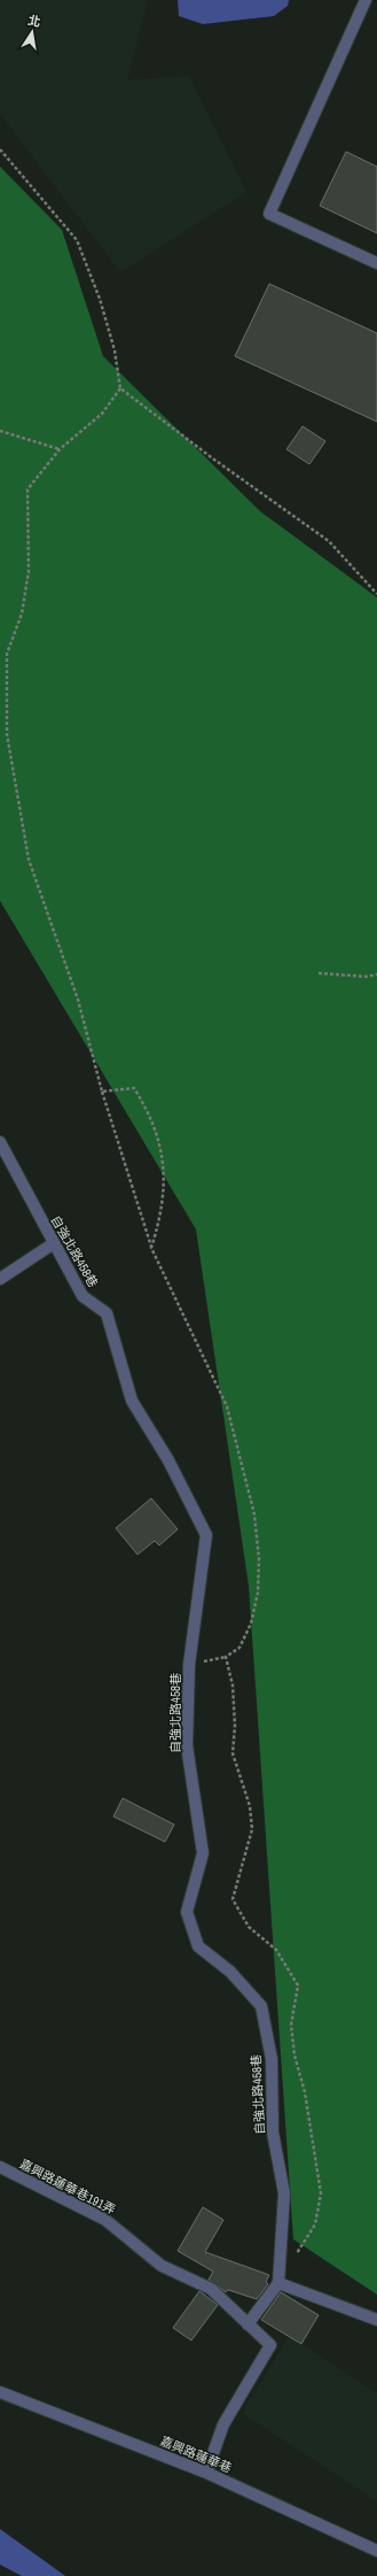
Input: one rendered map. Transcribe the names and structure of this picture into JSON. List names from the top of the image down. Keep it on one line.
{"streets":{"lane":["自強北路458巷","嘉興路蓮華巷191弄","嘉興路蓮華巷"]},"crossings":[["嘉興路蓮華巷191弄","嘉興路蓮華巷"]],"north":"top"}
